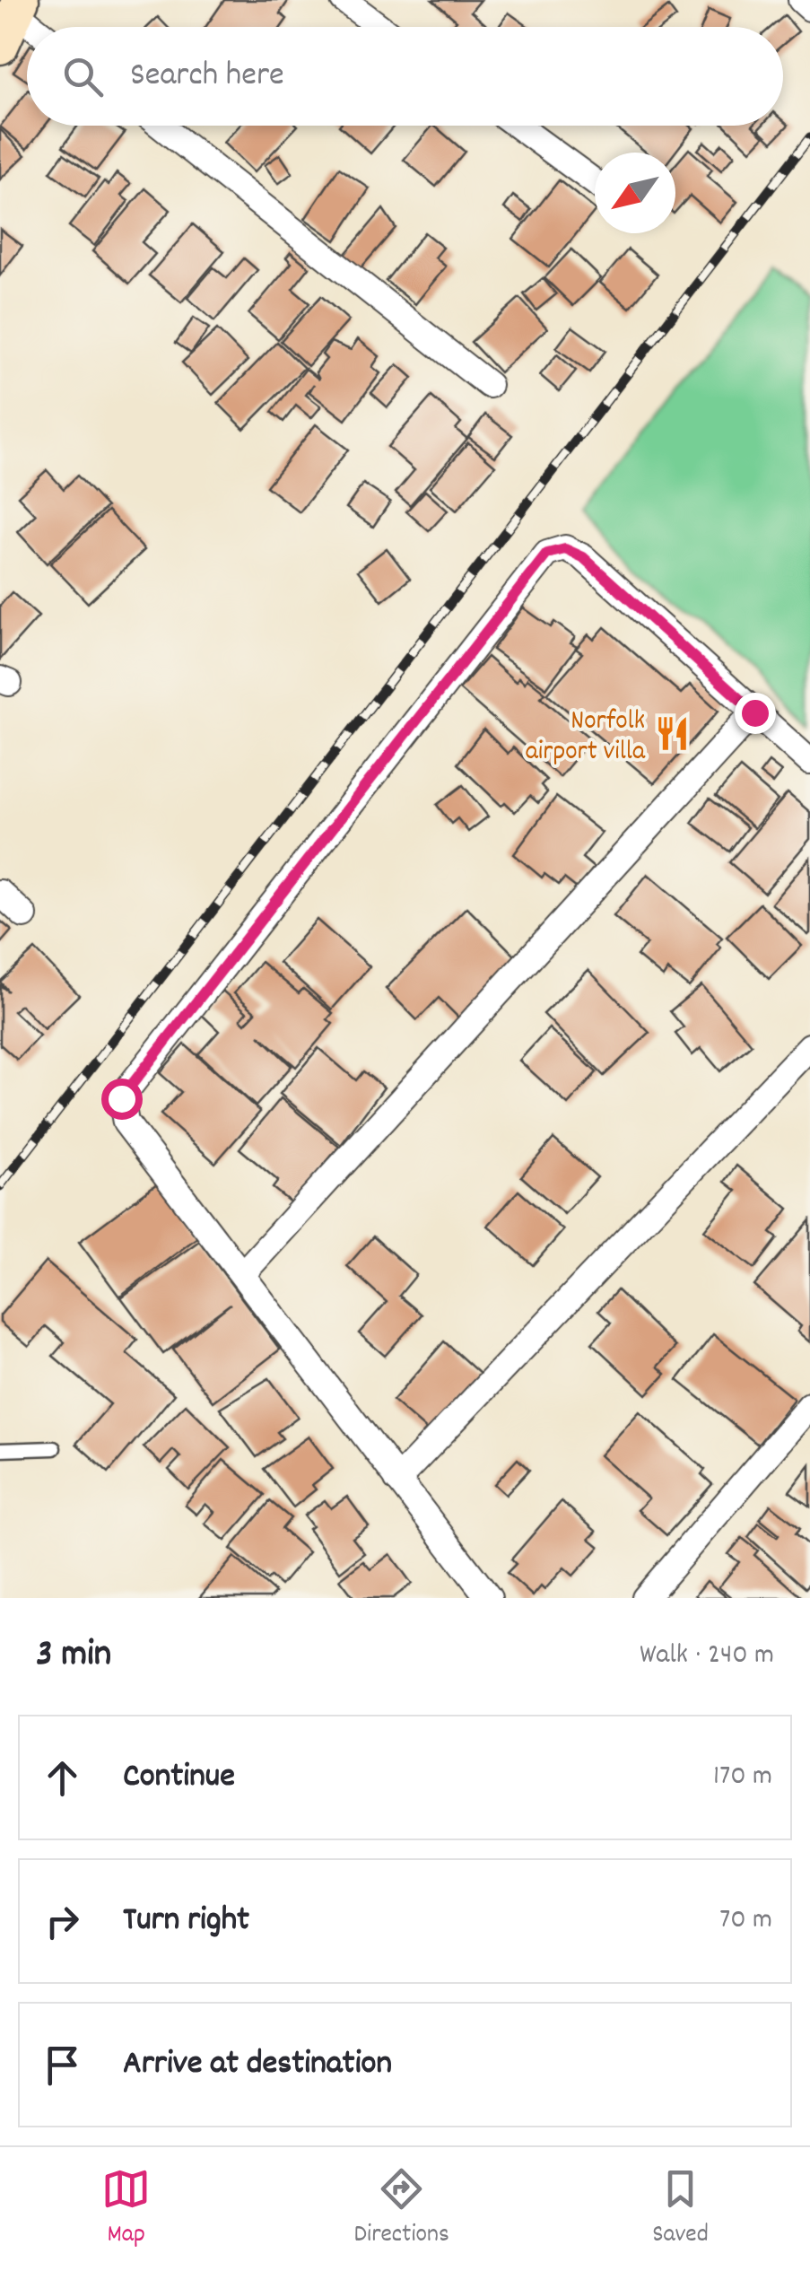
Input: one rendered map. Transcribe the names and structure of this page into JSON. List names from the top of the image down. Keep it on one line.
{"places":{"restaurant":["Norfolk airport villa"]},"north":"bottom left","page":{"search":"Search here","heading":["3 min","Walk · 240 m"],"list":[["Continue","170 m"],["Turn right","70 m"],"Arrive at destination"],"nav":["Map","Directions","Saved"]}}
